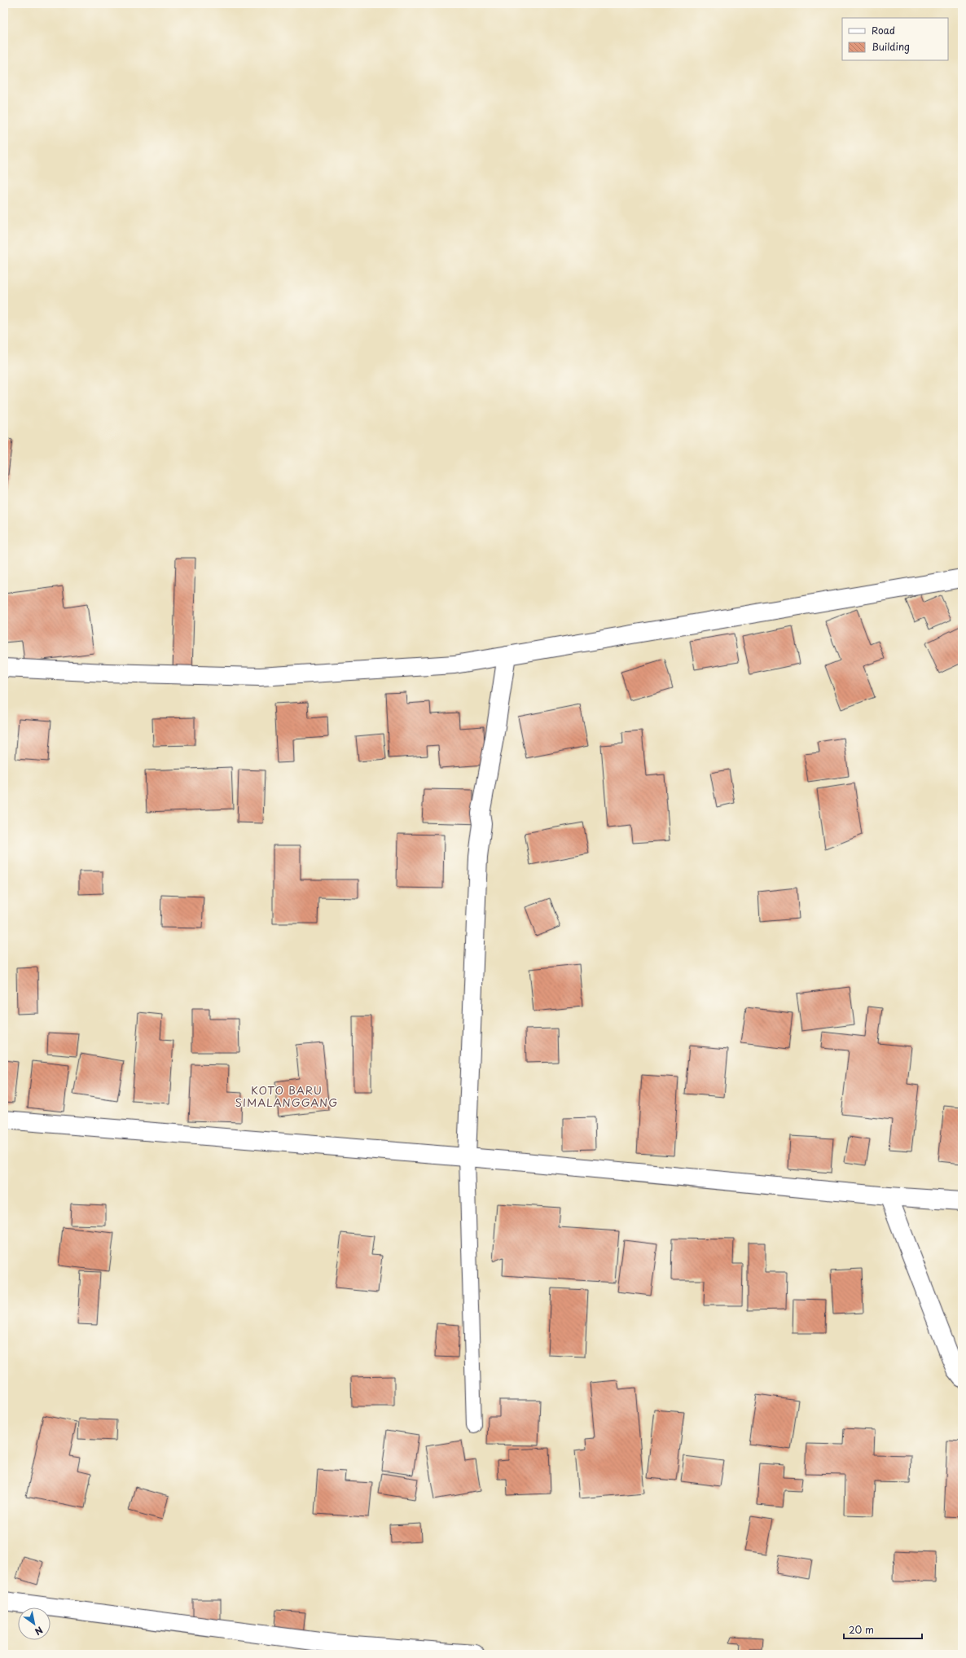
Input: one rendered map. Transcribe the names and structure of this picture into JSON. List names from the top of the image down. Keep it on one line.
{"districts":["KOTO BARU SIMALANGGANG"],"legend":["Road","Building"],"scale_bar":"20 m","north":"bottom right"}
